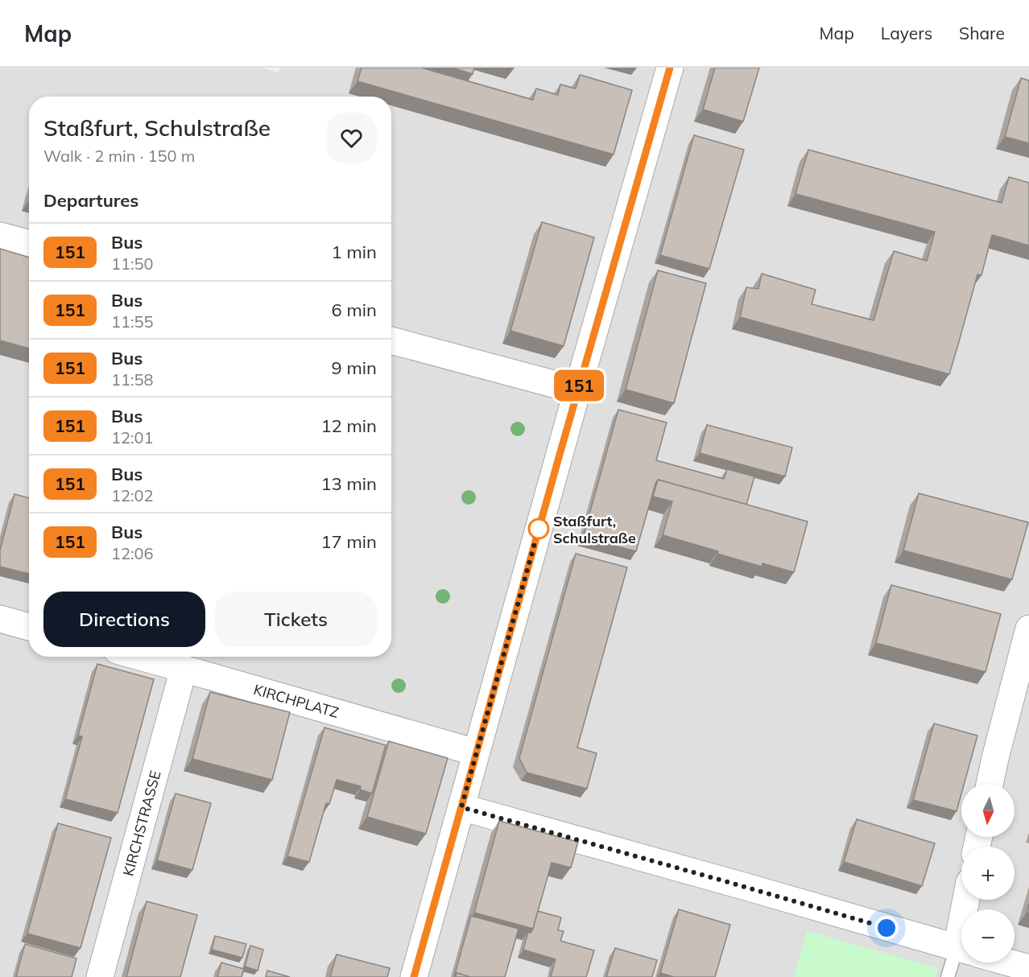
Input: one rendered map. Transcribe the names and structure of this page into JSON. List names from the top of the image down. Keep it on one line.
{"streets":{"street":["KIRCHPLATZ","KIRCHSTRASSE"]},"crossings":[["KIRCHPLATZ","KIRCHSTRASSE"]],"places":["Staßfurt, Schulstraße"],"lines":["bus line 151"],"north":"bottom","page":{"header":"Map","nav":["Map","Layers","Share"],"on_map":"151","heading":[["Staßfurt, Schulstraße","Walk · 2 min · 150 m"],"Departures"],"list":[{"mark":"151","name":"Bus","note":"11:50","value":"1 min"},{"mark":"151","name":"Bus","note":"11:55","value":"6 min"},{"mark":"151","name":"Bus","note":"11:58","value":"9 min"},{"mark":"151","name":"Bus","note":"12:01","value":"12 min"},{"mark":"151","name":"Bus","note":"12:02","value":"13 min"},{"mark":"151","name":"Bus","note":"12:06","value":"17 min"}],"buttons":["Directions","Tickets"],"map_buttons":["+","−"]}}
